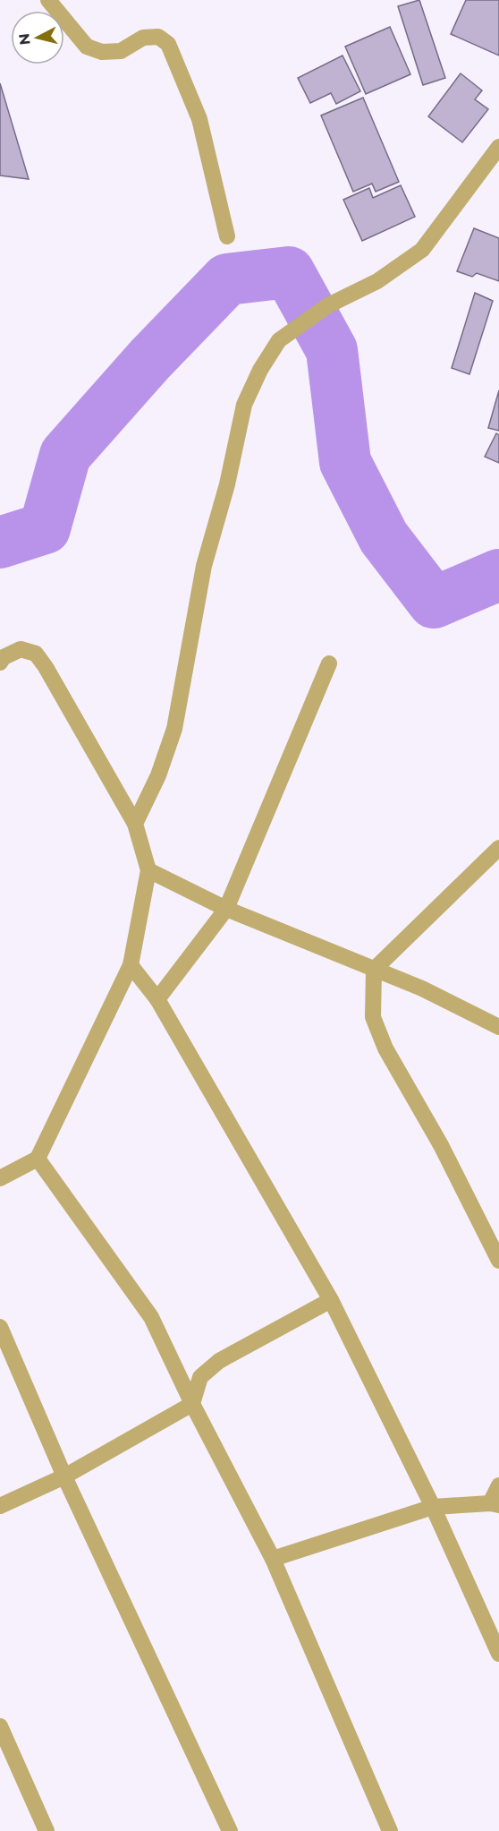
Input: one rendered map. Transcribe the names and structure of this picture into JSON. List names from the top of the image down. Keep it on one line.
{"north":"left"}
